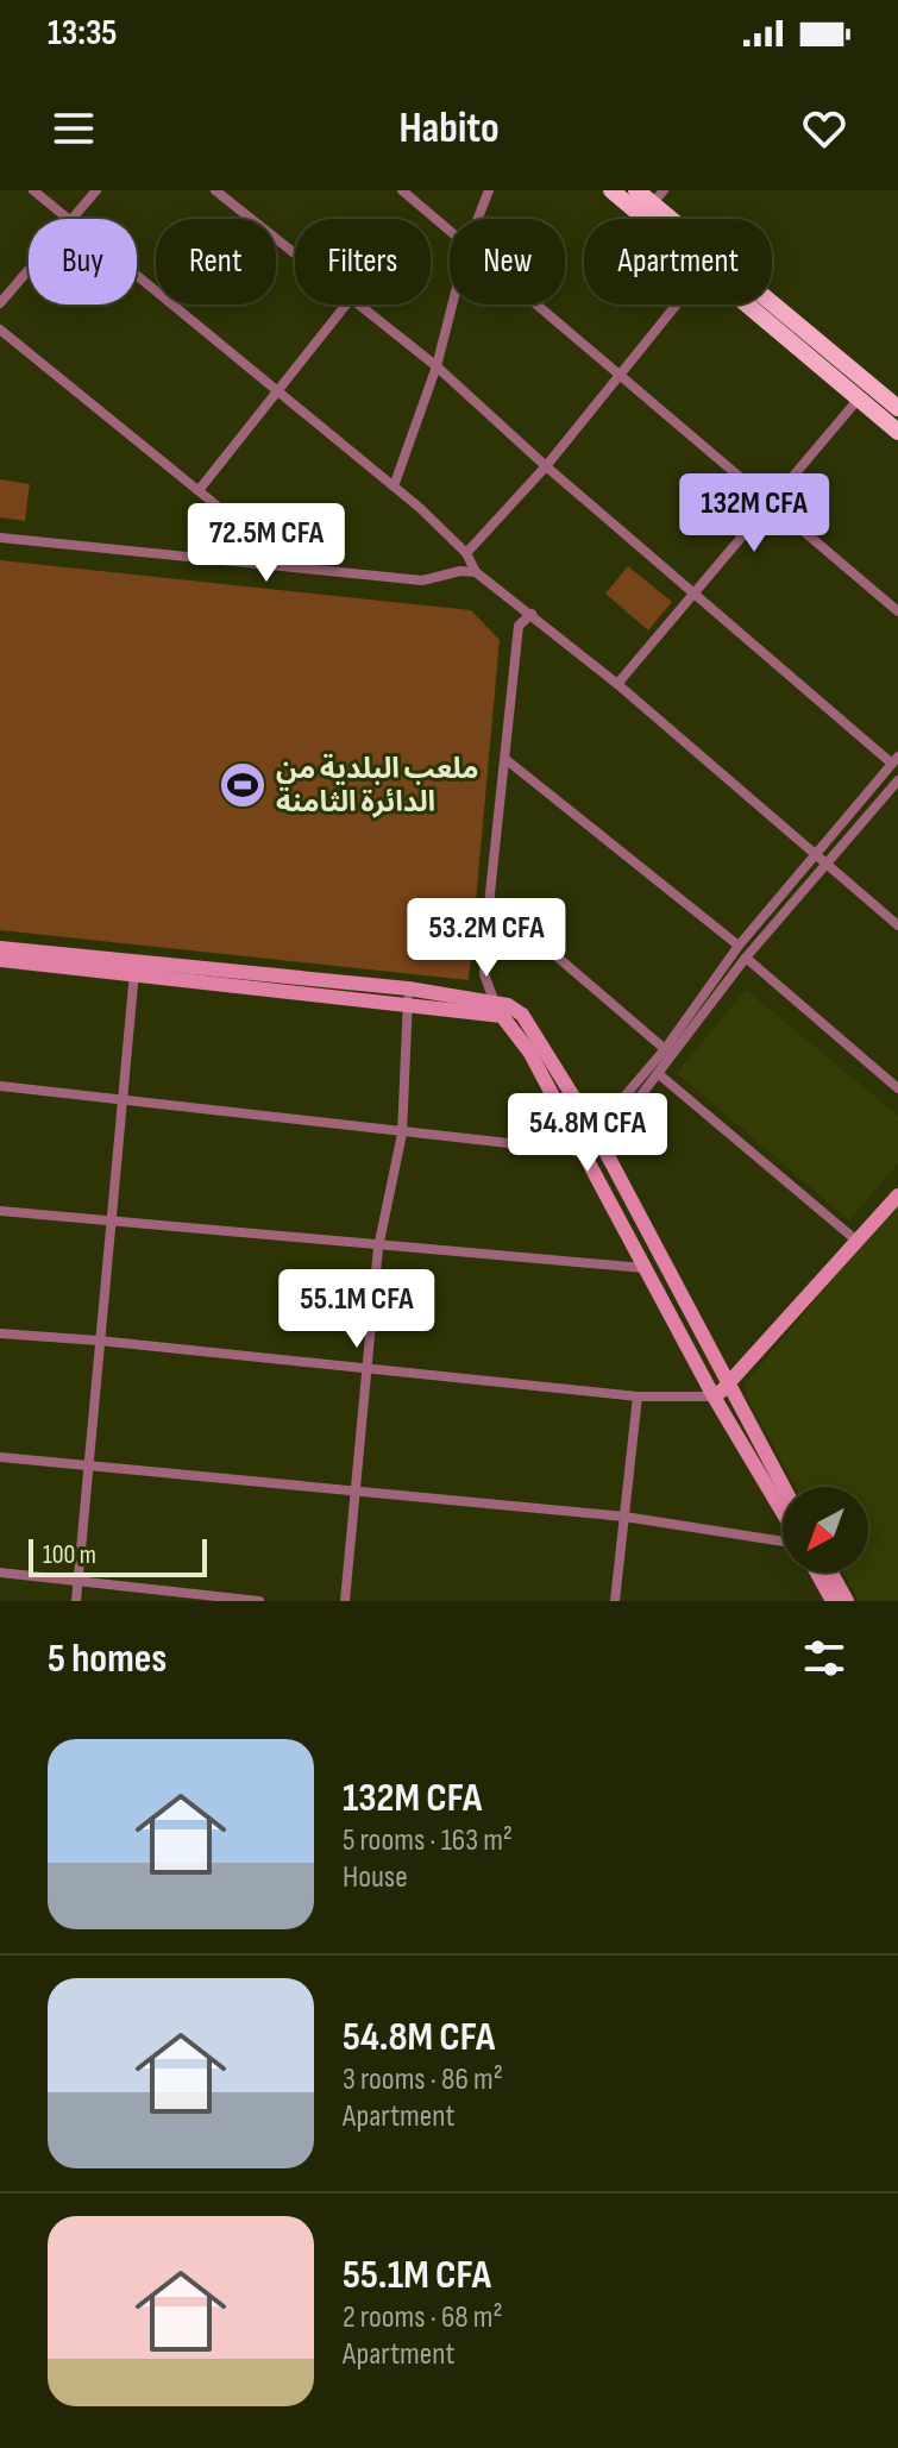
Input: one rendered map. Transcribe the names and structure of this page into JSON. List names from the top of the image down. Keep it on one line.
{"places":{"sports":["ملعب البلدية من الدائرة الثامنة"]},"scale_bar":"100 m","north":"bottom left","page":{"status":"13:35","header":"Habito","chip":["Buy","Rent","Filters","New","Apartment"],"price":["132M CFA","72.5M CFA","53.2M CFA","54.8M CFA","55.1M CFA"],"scale":"100 m","heading":"5 homes","list":[{"name":"132M CFA","note":"5 rooms · 163 m² · House"},{"name":"54.8M CFA","note":"3 rooms · 86 m² · Apartment"},{"name":"55.1M CFA","note":"2 rooms · 68 m² · Apartment"}]}}
